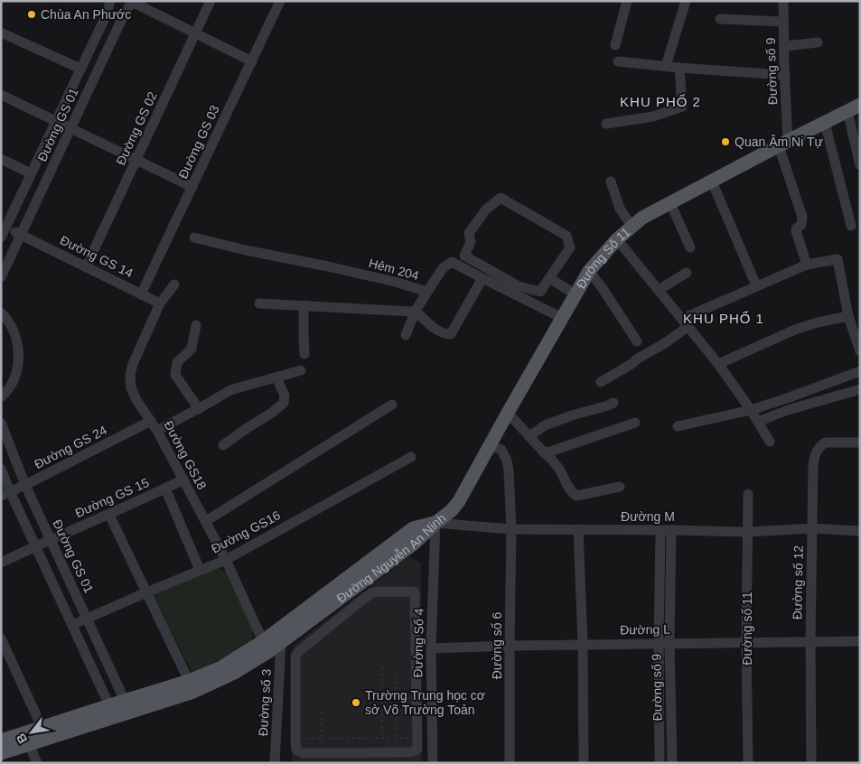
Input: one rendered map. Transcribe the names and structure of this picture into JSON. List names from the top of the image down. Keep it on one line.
{"streets":{"main road":["Đường Số 11","Đường Nguyễn An Ninh"],"street":["Đường số 9","Đường GS 01","Đường GS 02","Đường GS 03","Đường GS 14","Hẻm 204","Đường GS 24","Đường GS18","Đường GS 15","Đường M","Đường GS16","Đường số 12","Đường số 11","Đường L","Đường Số 4","Đường số 6","Đường số 3"]},"crossings":[["Đường số 9","Đường Số 11"],["Đường số 9","Đường M"],["Đường số 9","Đường L"],["Đường GS 01","Đường GS 14"],["Đường GS 01","Đường GS 24"],["Đường GS 01","Đường GS 15"],["Đường GS 01","Đường GS16"],["Đường GS 01","Đường Nguyễn An Ninh"],["Đường GS 02","Đường GS 14"],["Đường GS 03","Đường GS 14"],["Đường GS 14","Đường GS18"],["Đường Số 11","Hẻm 204"],["Đường Số 11","Đường số 6"],["Đường GS 24","Đường GS18"],["Đường GS18","Đường GS 15"],["Đường GS18","Đường GS16"],["Đường GS18","Đường Nguyễn An Ninh"],["Đường M","Đường Nguyễn An Ninh"],["Đường M","Đường số 12"],["Đường M","Đường số 11"],["Đường M","Đường Số 4"],["Đường M","Đường số 6"],["Đường Nguyễn An Ninh","Đường Số 4"],["Đường Nguyễn An Ninh","Đường số 3"],["Đường số 12","Đường L"],["Đường số 11","Đường L"],["Đường L","Đường Số 4"],["Đường L","Đường số 6"]],"districts":["KHU PHỐ 2","KHU PHỐ 1"],"places":["Chùa An Phước","Quan Âm Ni Tự","Trường Trung học cơ sở Võ Trường Toản"],"north":"bottom left"}
